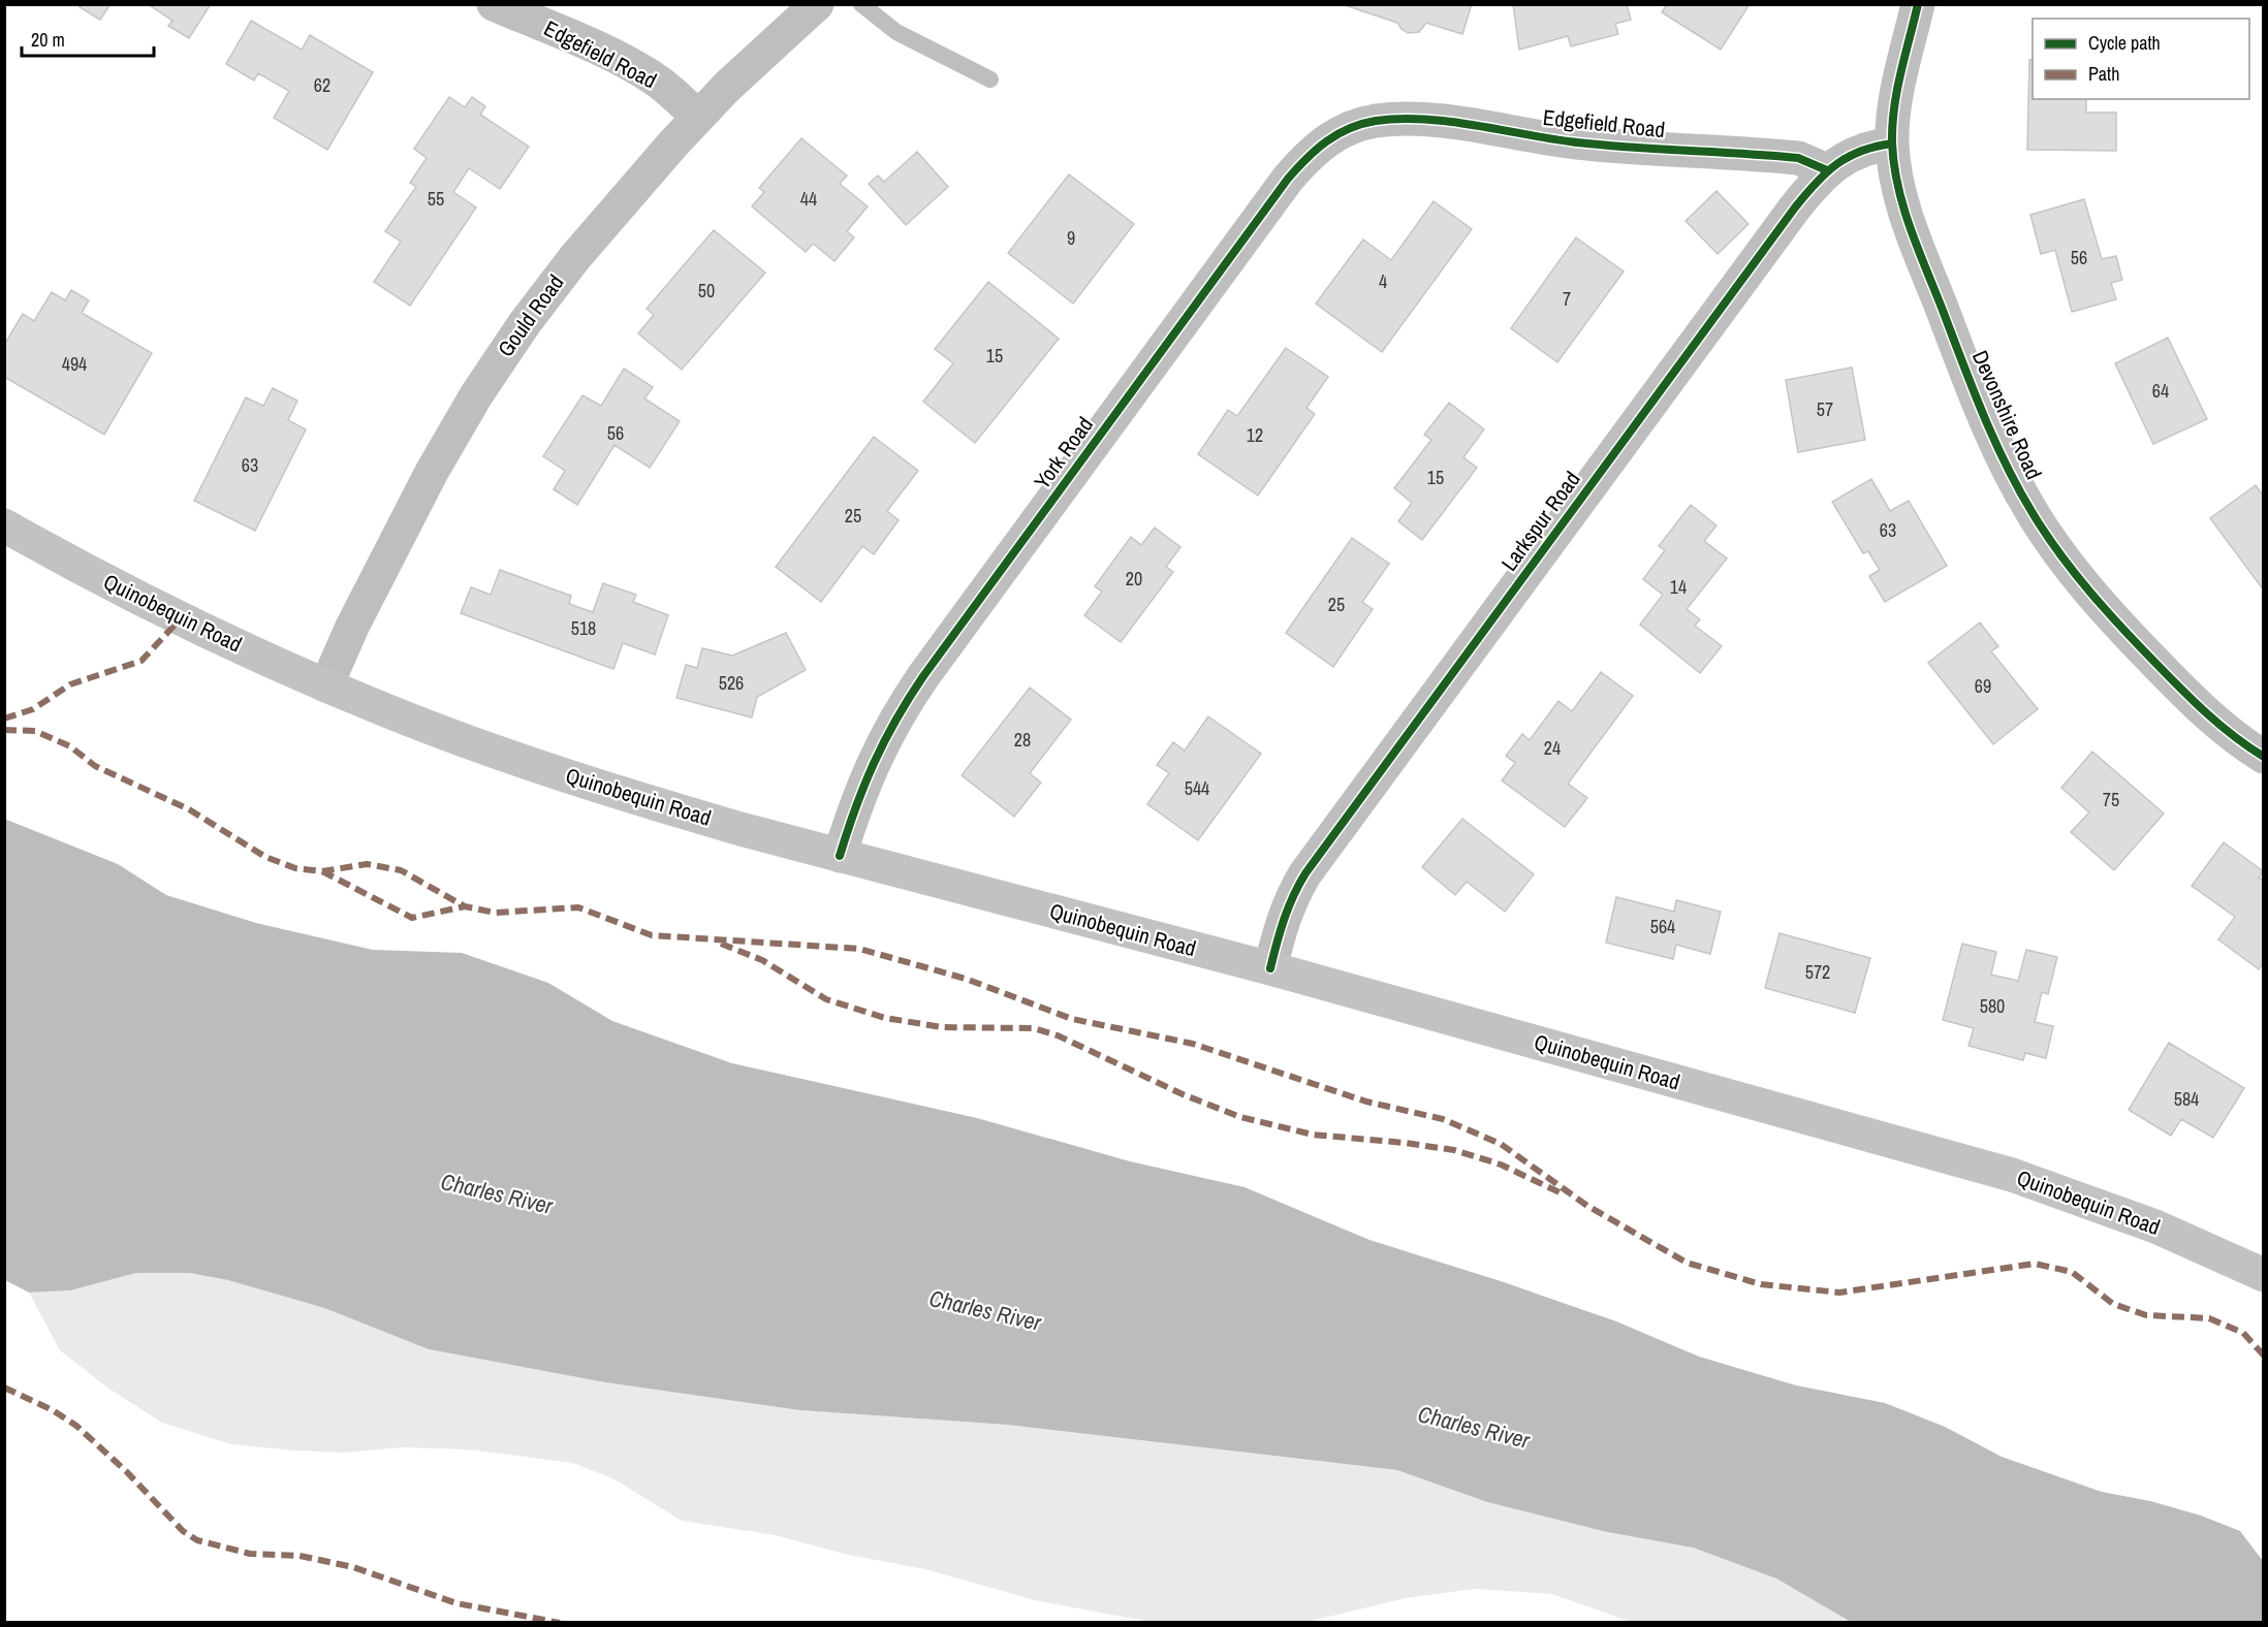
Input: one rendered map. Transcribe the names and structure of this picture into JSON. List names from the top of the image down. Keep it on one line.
{"streets":{"main road":["Quinobequin Road"],"street":["Edgefield Road","Gould Road","Devonshire Road","York Road","Larkspur Road"]},"crossings":[["Edgefield Road","Gould Road"],["Edgefield Road","York Road"],["Edgefield Road","Larkspur Road"],["Gould Road","Quinobequin Road"],["Devonshire Road","Larkspur Road"],["York Road","Quinobequin Road"],["Larkspur Road","Quinobequin Road"]],"water":["Charles River"],"house_numbers":["62","55","44","9","56","4","50","7","15","494","64","57","56","12","63","15","25","63","20","14","25","518","526","69","28","24","544","75","564","572","580","584"],"legend":["Cycle path","Path"],"scale_bar":"20 m"}
